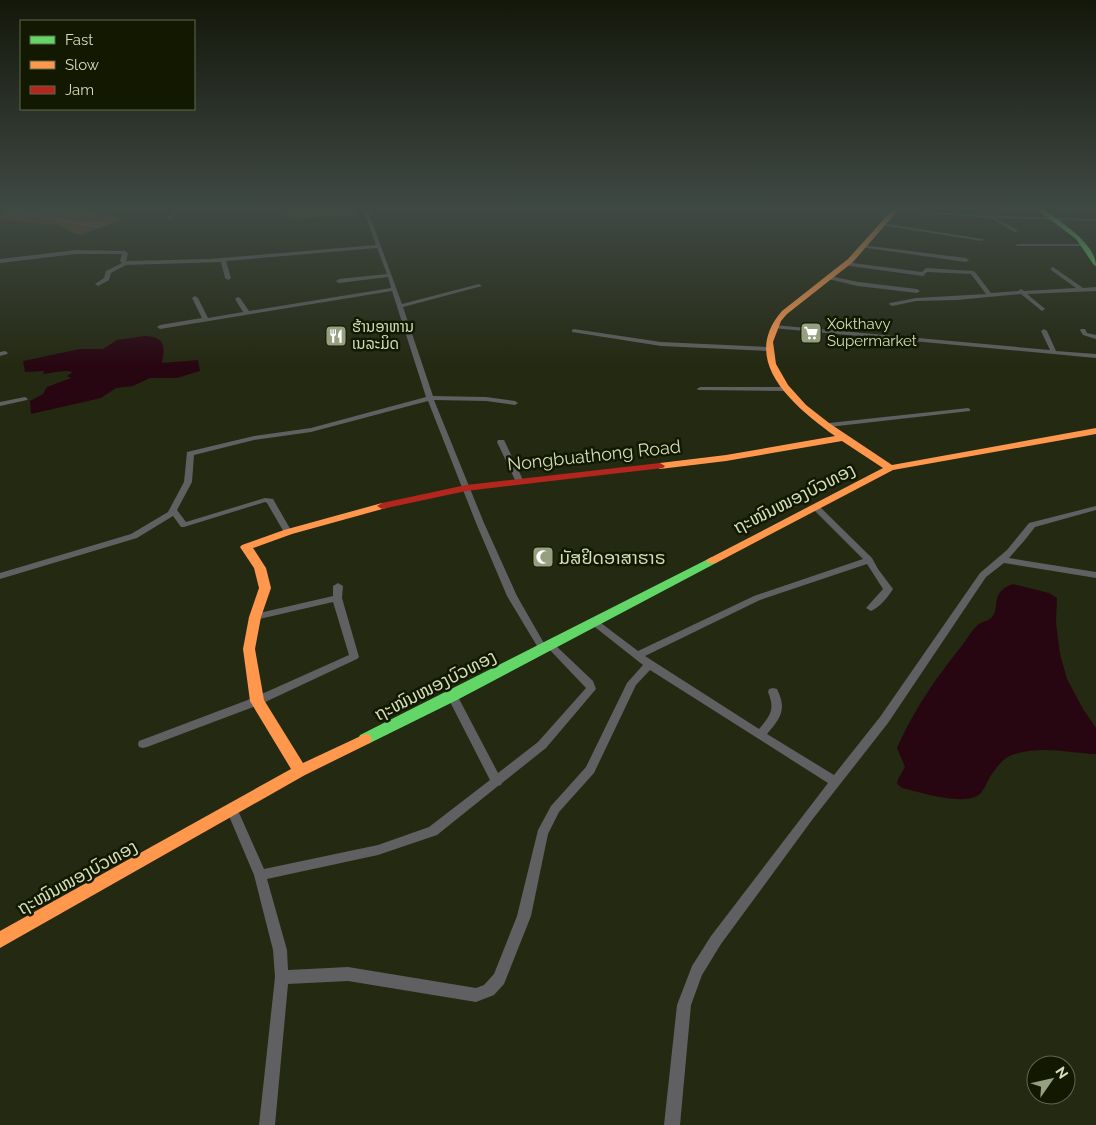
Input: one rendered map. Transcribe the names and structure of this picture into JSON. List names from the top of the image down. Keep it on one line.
{"streets":{"street":["Nongbuathong Road","ຖະໜົນໜອງບົວທອງ"]},"places":{"supermarket":["Xokthavy Supermarket"],"restaurant":["ຮ້ານອາຫານ ເນລະມິດ"],"mosque":["ມັສຢິດອາສາຮາຣ"]},"legend":["Fast","Slow","Jam"],"north":"top right"}
